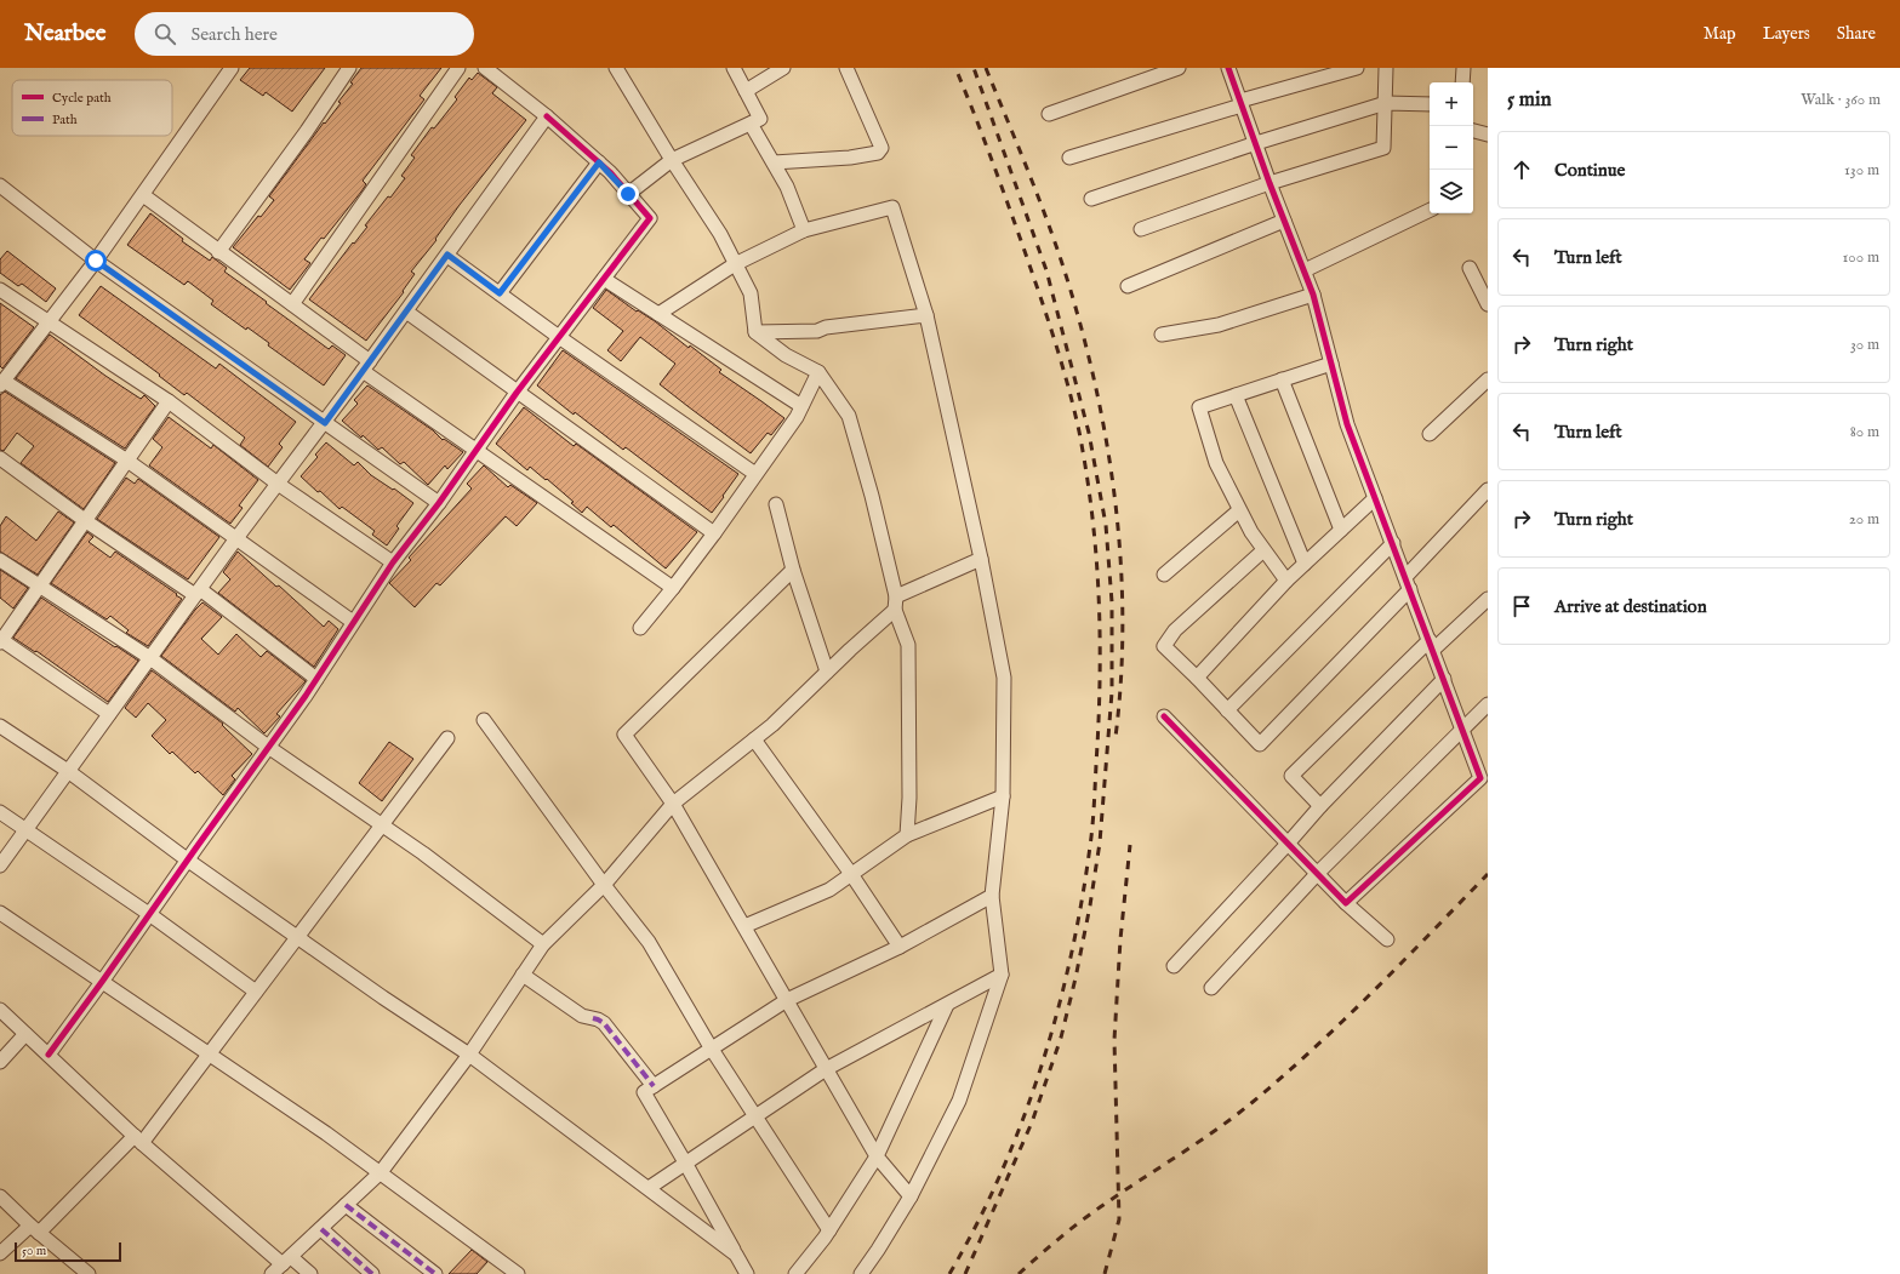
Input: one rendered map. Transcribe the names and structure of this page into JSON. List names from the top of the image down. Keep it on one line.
{"legend":["Cycle path","Path"],"scale_bar":"50 m","page":{"header":"Nearbee","search":"Search here","nav":["Map","Layers","Share"],"heading":["5 min","Walk · 360 m"],"map_buttons":["+","−"],"list":[["Continue","130 m"],["Turn left","100 m"],["Turn right","30 m"],["Turn left","80 m"],["Turn right","20 m"],"Arrive at destination"],"scale":"50 m"}}
